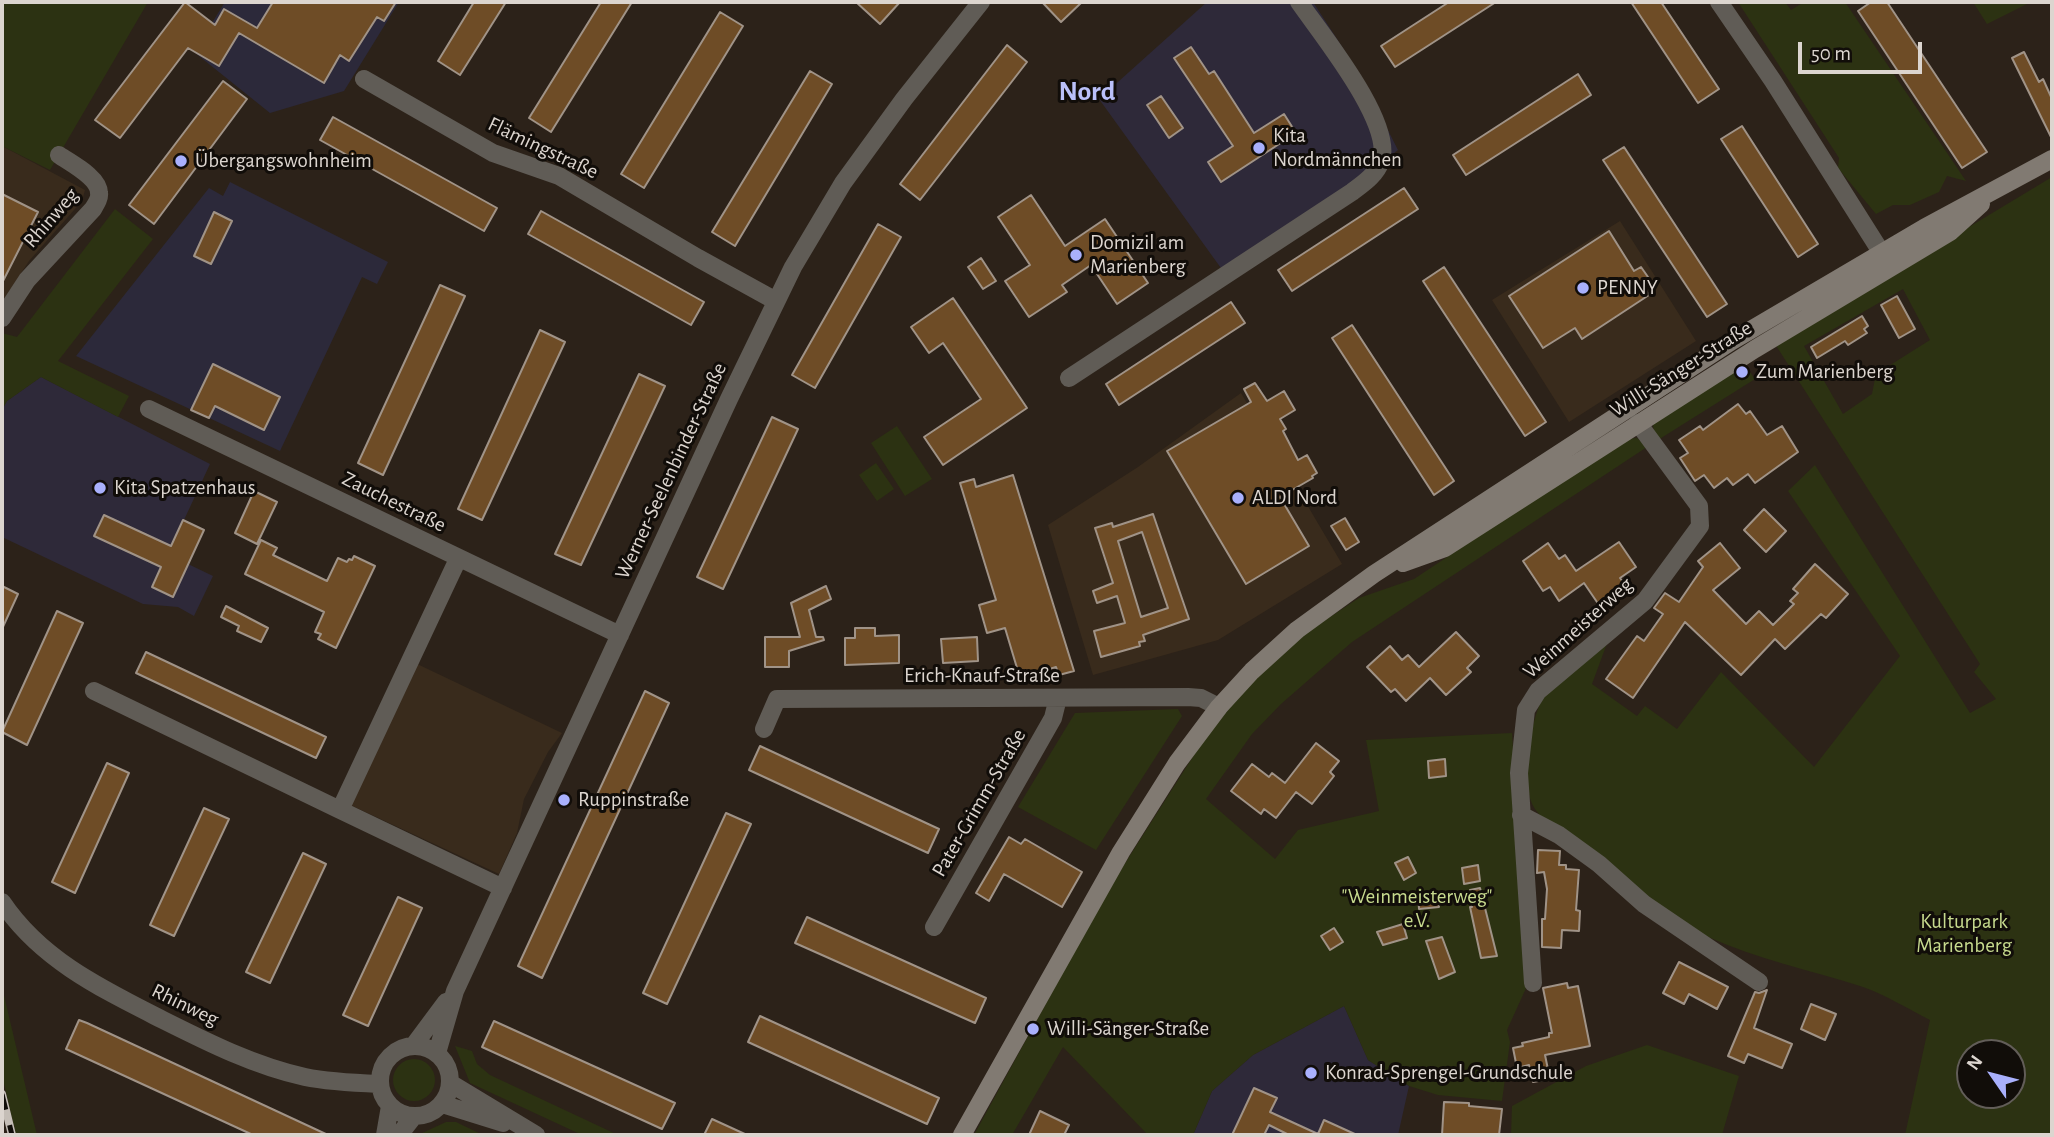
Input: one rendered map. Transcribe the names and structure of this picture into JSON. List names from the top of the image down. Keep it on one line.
{"streets":{"main road":["Willi-Sänger-Straße"],"street":["Flämingstraße","Rhinweg","Werner-Seelenbinder-Straße","Zauchestraße","Weinmeisterweg","Erich-Knauf-Straße","Pater-Grimm-Straße"]},"crossings":[["Flämingstraße","Werner-Seelenbinder-Straße"],["Rhinweg","Werner-Seelenbinder-Straße"],["Willi-Sänger-Straße","Weinmeisterweg"],["Willi-Sänger-Straße","Erich-Knauf-Straße"],["Werner-Seelenbinder-Straße","Zauchestraße"],["Erich-Knauf-Straße","Pater-Grimm-Straße"]],"districts":["Nord"],"parks":["\"Weinmeisterweg\" e.V.","Kulturpark Marienberg"],"places":["Kita Nordmännchen","Übergangswohnheim","Domizil am Marienberg","PENNY","Zum Marienberg","Kita Spatzenhaus","ALDI Nord","Ruppinstraße","Willi-Sänger-Straße","Konrad-Sprengel-Grundschule"],"scale_bar":"50 m","north":"top left"}
